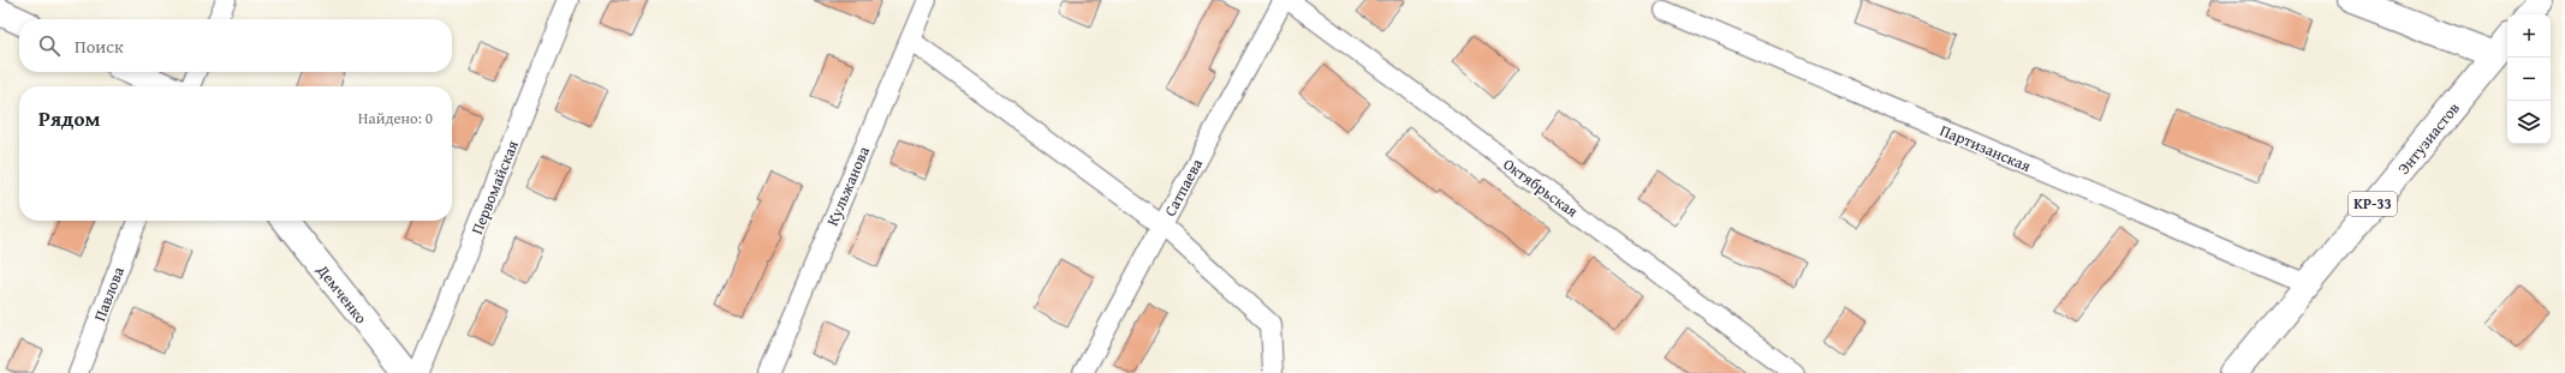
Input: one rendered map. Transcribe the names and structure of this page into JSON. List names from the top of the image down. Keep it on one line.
{"streets":{"street":["Энтузиастов","Партизанская","Кульжанова","Первомайская","Сатпаева","Октябрьская","KP-33","Павлова","Демченко"]},"crossings":[["Энтузиастов","Партизанская"]],"page":{"map_buttons":["+","−"],"search":"Поиск","heading":["Рядом","Найдено: 0"]}}
